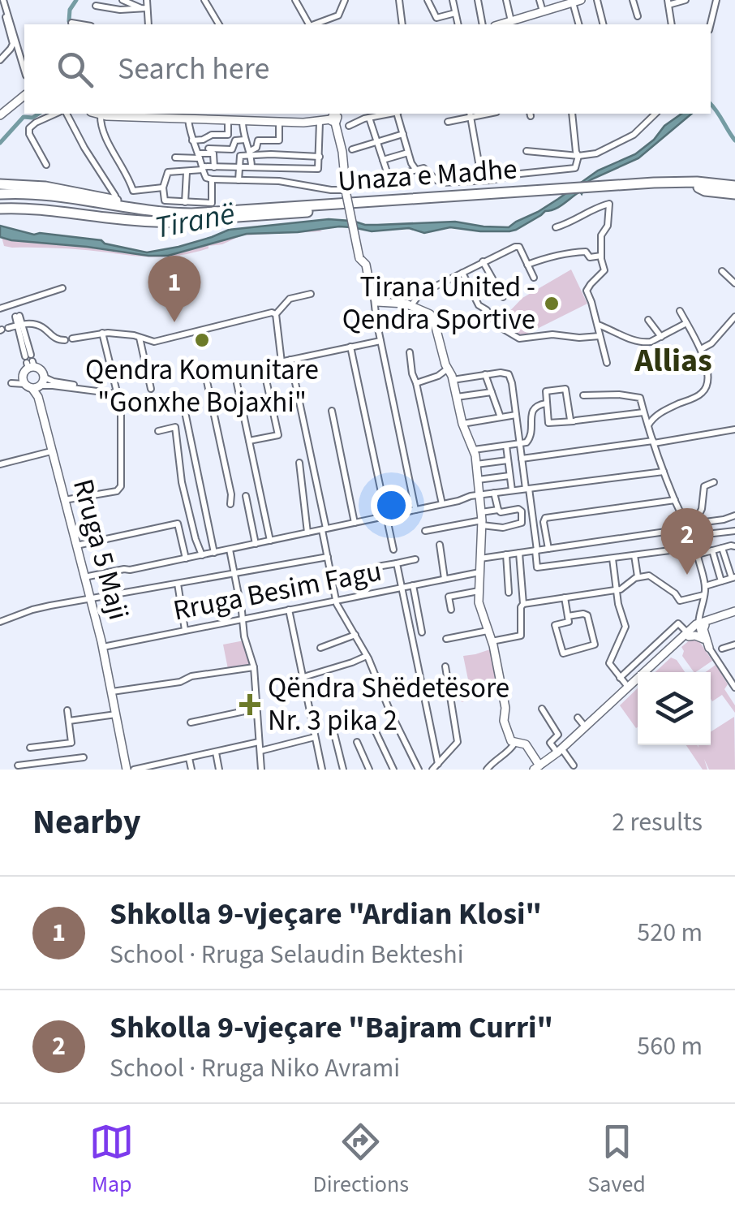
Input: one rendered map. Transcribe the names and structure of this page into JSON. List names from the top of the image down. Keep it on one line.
{"streets":{"highway":["Unaza e Madhe"],"main road":["Rruga 5 Maji"],"street":["Rruga Besim Fagu"]},"crossings":[["Rruga 5 Maji","Rruga Besim Fagu"]],"districts":["Allias"],"water":["Tiranë"],"places":{"other":["Tirana United - Qendra Sportive","Qendra Komunitare \"Gonxhe Bojaxhi\""],"health":["Qëndra Shëdetësore Nr. 3 pika 2"]},"page":{"search":"Search here","pins":["1","2"],"heading":["Nearby","2 results"],"list":[{"mark":"1","name":"Shkolla 9-vjeçare \"Ardian Klosi\"","note":"School · Rruga Selaudin Bekteshi","value":"520 m"},{"mark":"2","name":"Shkolla 9-vjeçare \"Bajram Curri\"","note":"School · Rruga Niko Avrami","value":"560 m"}],"nav":["Map","Directions","Saved"]}}
